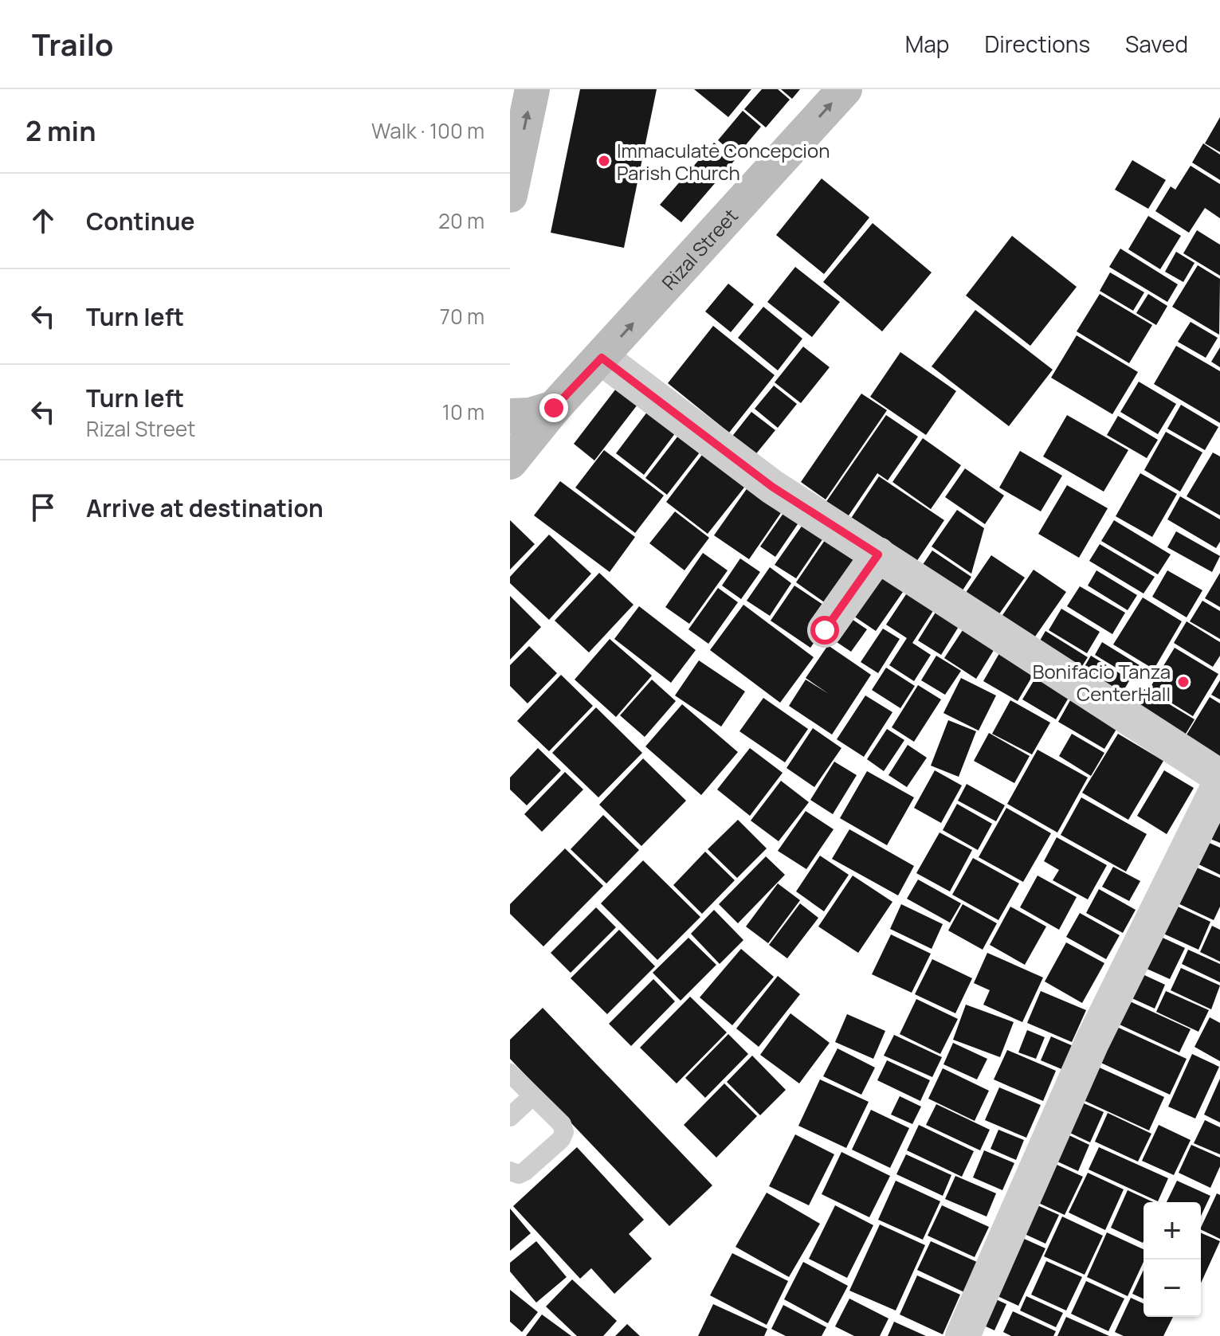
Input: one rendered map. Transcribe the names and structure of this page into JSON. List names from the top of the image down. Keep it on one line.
{"streets":{"main road":["Rizal Street"]},"one_way":["Rizal Street"],"places":["Immaculate Concepcion Parish Church","Bonifacio Tanza CenterHall"],"page":{"header":"Trailo","nav":["Map","Directions","Saved"],"heading":["2 min","Walk · 100 m"],"list":[["Continue","20 m"],["Turn left","70 m"],["Turn left","Rizal Street","10 m"],"Arrive at destination"],"map_buttons":["+","−"]}}
